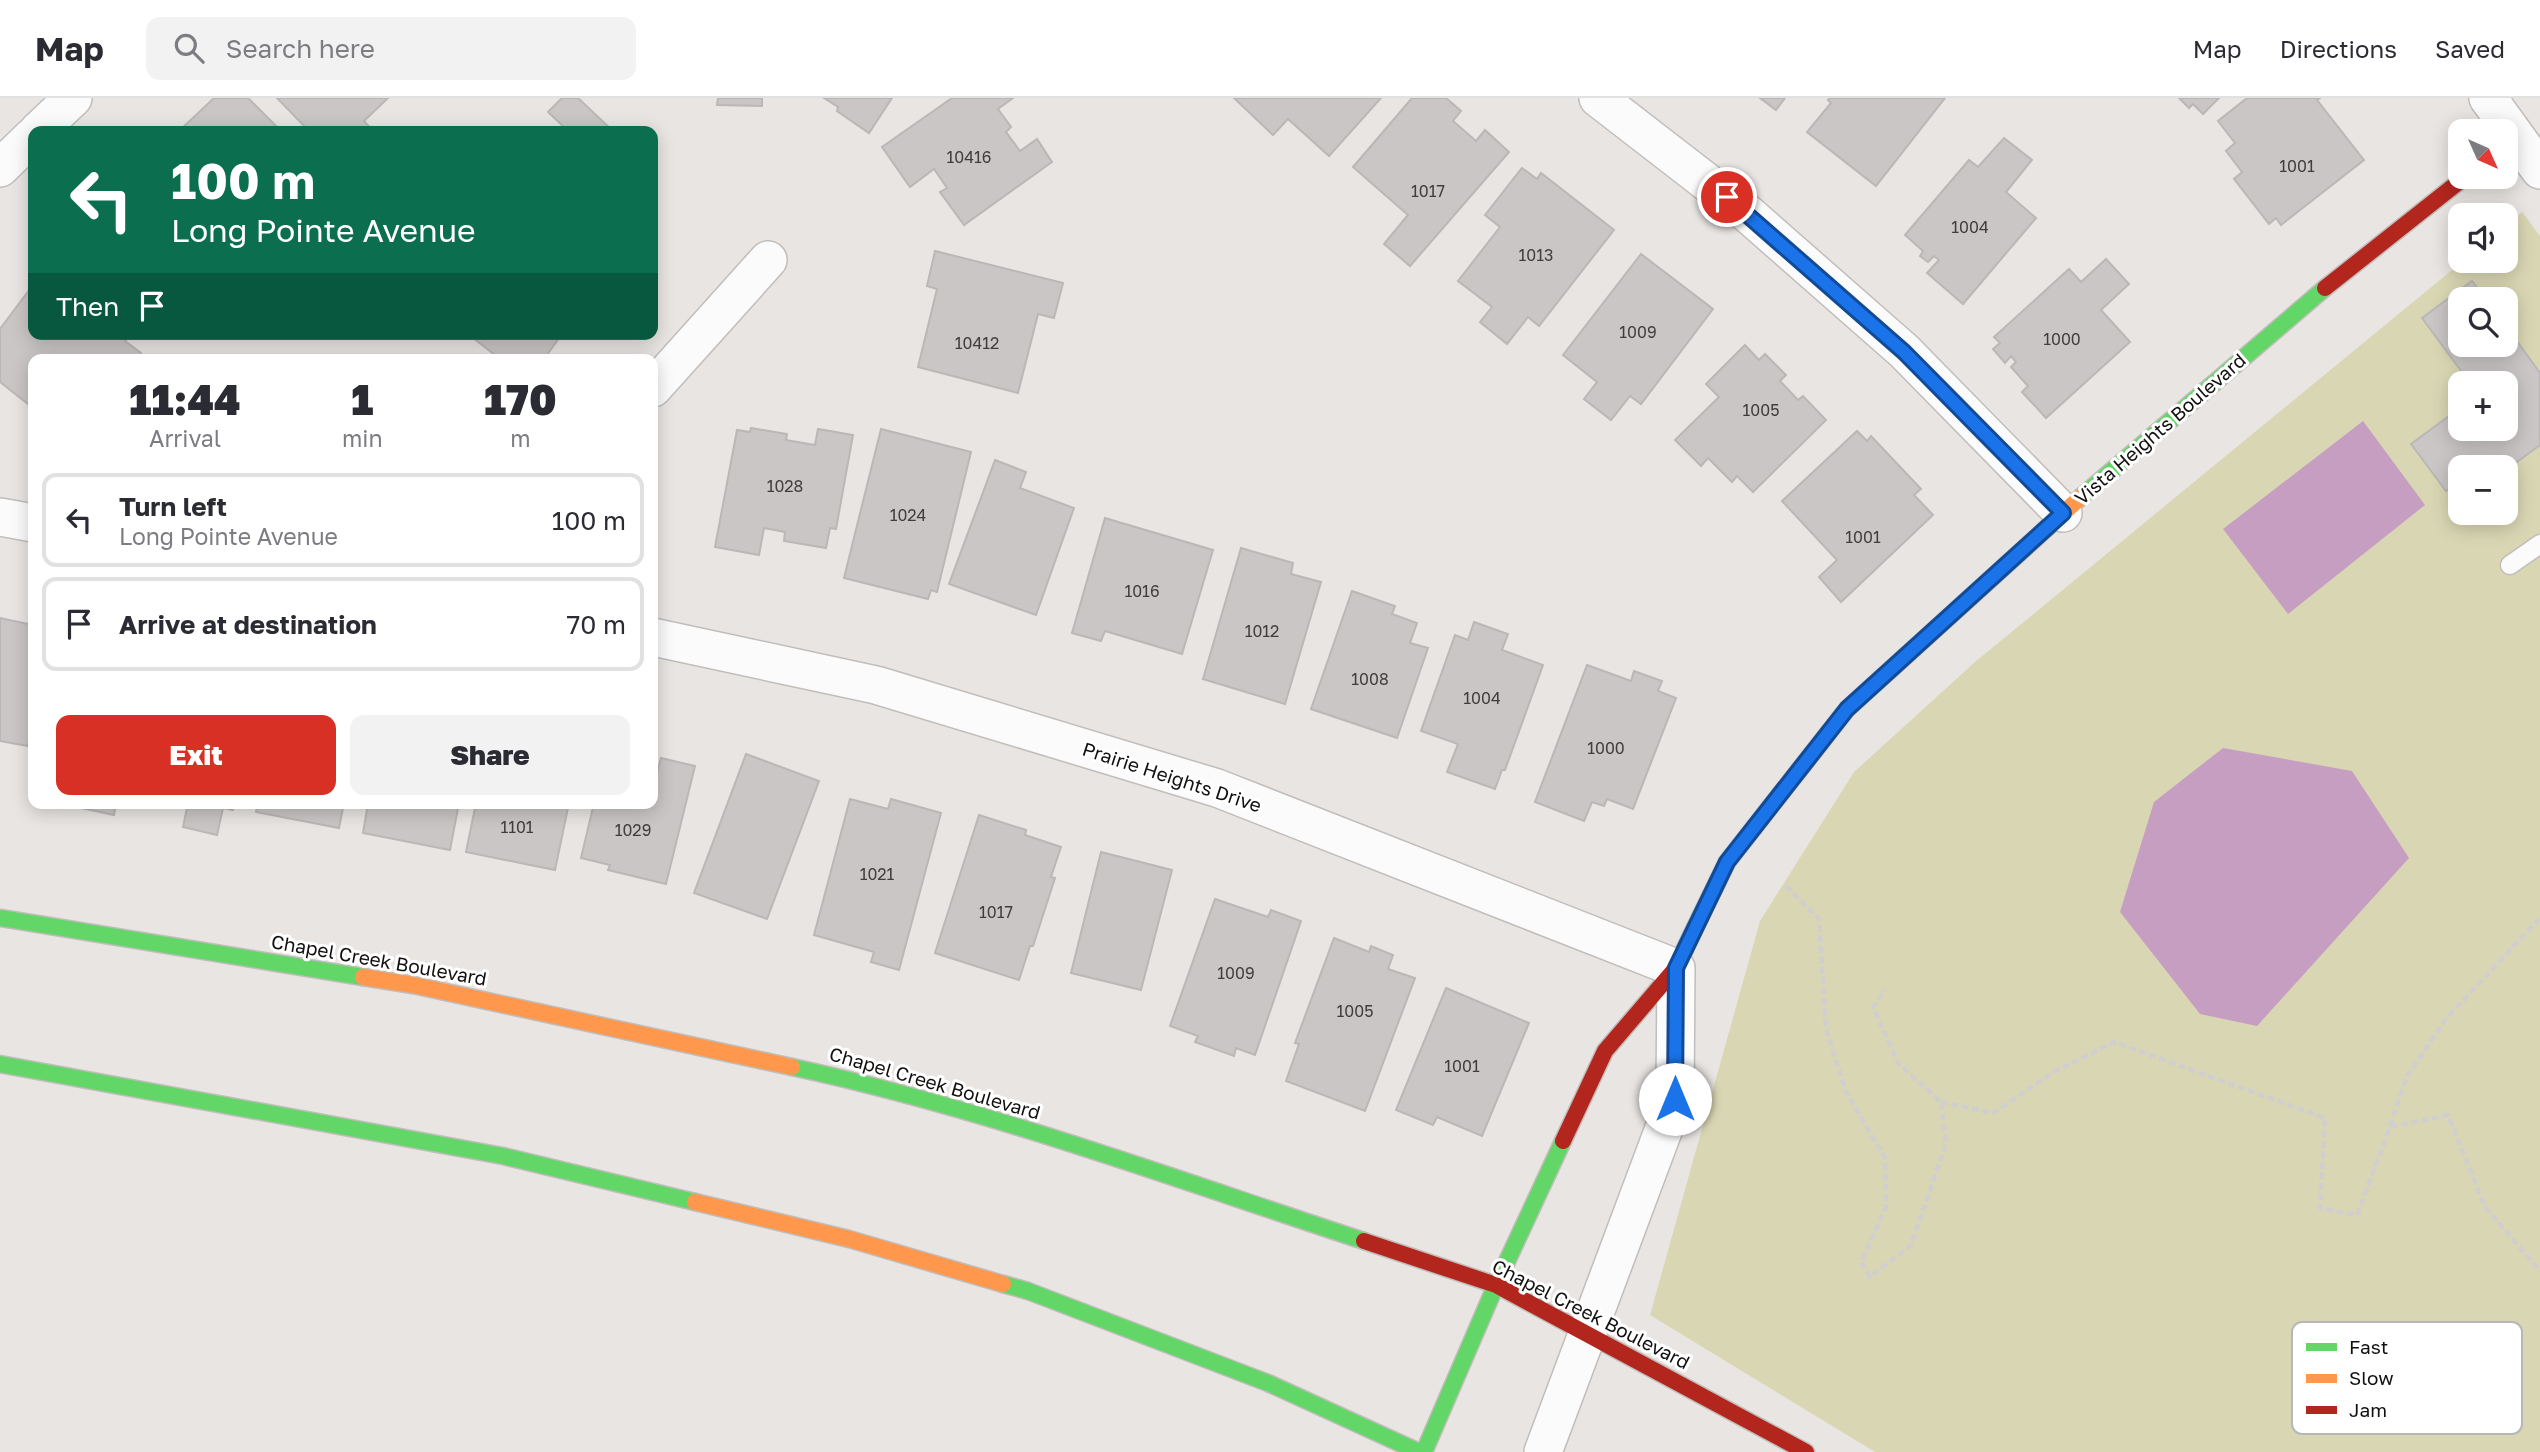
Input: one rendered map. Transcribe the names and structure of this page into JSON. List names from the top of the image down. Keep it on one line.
{"streets":{"main road":["Vista Heights Boulevard","Chapel Creek Boulevard"],"street":["Prairie Heights Drive"]},"crossings":[["Vista Heights Boulevard","Prairie Heights Drive"],["Vista Heights Boulevard","Chapel Creek Boulevard"]],"house_numbers":["10416","1001","1017","1004","1013","1009","1000","10412","1005","1028","1024","1001","1016","1012","1008","1004","1000","1101","1029","1021","1017","1009","1005","1001"],"legend":["Fast","Slow","Jam"],"north":"bottom right","page":{"header":"Map","search":"Search here","nav":["Map","Directions","Saved"],"map_buttons":["+","−"],"turn":["100 m","Long Pointe Avenue"],"then":"Then","eta":["11:44","Arrival","1","min","170","m"],"list":[{"name":"Turn left","note":"Long Pointe Avenue","value":"100 m"},{"name":"Arrive at destination","value":"70 m"}],"buttons":["Exit","Share"]}}
